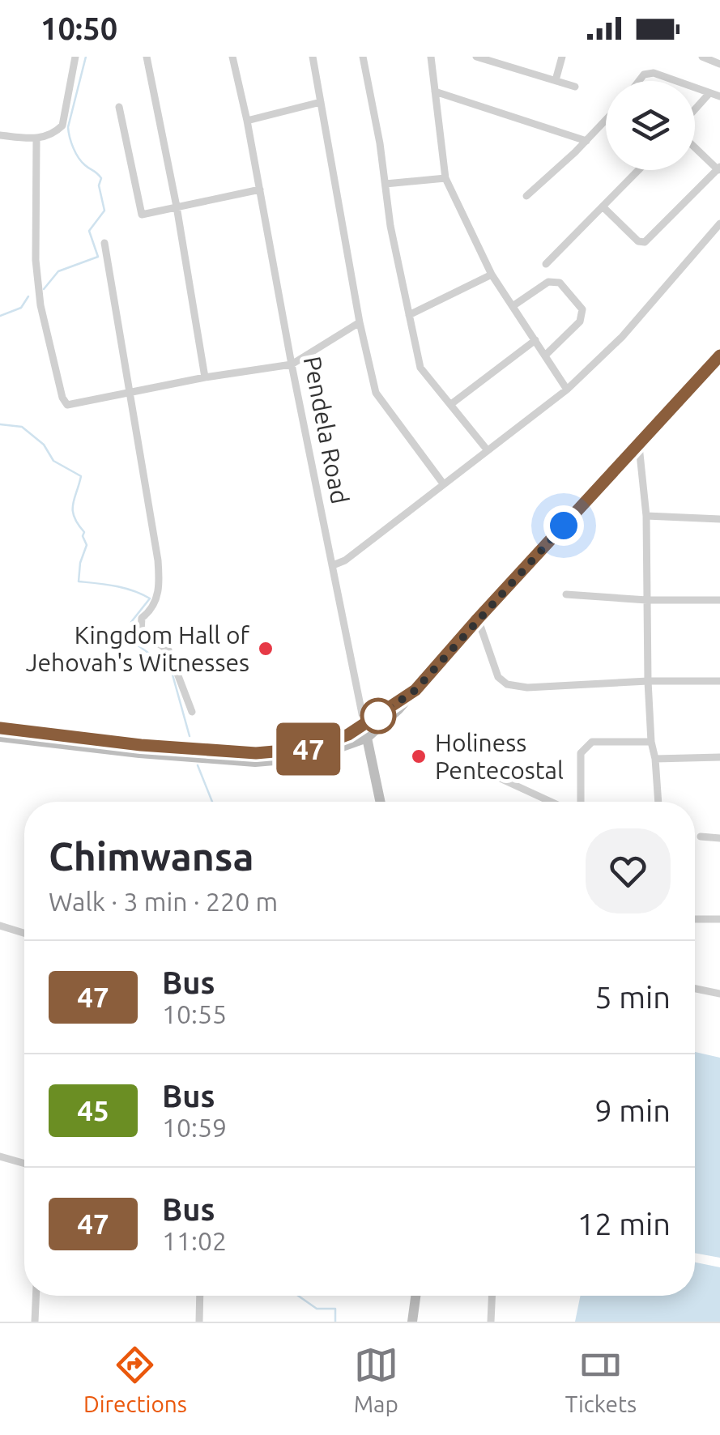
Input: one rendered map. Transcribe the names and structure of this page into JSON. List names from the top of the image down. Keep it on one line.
{"streets":{"main road":["Pendela Road"]},"places":["Kingdom Hall of Jehovah's Witnesses","Holiness Pentecostal"],"lines":["bus line 47"],"page":{"status":"10:50","on_map":"47","heading":["Chimwansa","Walk · 3 min · 220 m"],"list":[{"mark":"47","name":"Bus","note":"10:55","value":"5 min"},{"mark":"45","name":"Bus","note":"10:59","value":"9 min"},{"mark":"47","name":"Bus","note":"11:02","value":"12 min"}],"tabs":["Directions","Map","Tickets"]}}
